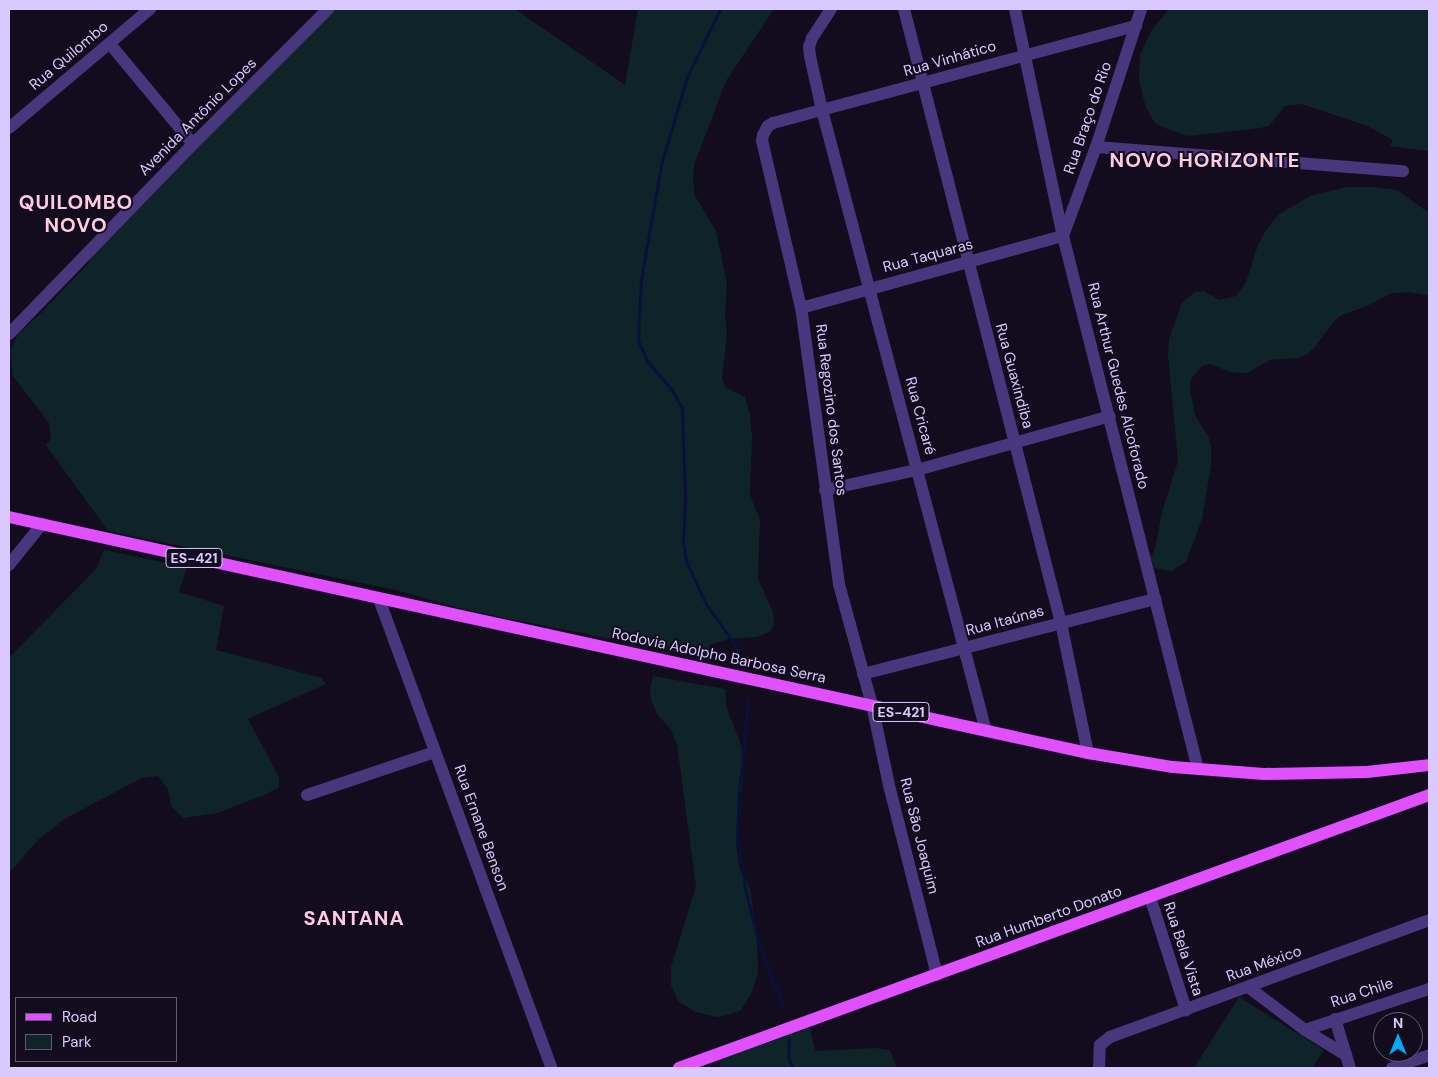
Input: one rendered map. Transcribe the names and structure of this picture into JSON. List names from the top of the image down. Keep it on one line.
{"streets":{"main road":["ES-421","Rodovia Adolpho Barbosa Serra","Rua Humberto Donato"],"street":["Rua Quilombo","Rua Vinhático","Avenida Antônio Lopes","Rua Braço do Rio","Rua Taquaras","Rua Guaxindiba","Rua Arthur Guedes Alcoforado","Rua Regozino dos Santos","Rua Cricaré","Rua Itaúnas","Rua Ernane Benson","Rua São Joaquim","Rua Bela Vista","Rua México","Rua Chile"]},"crossings":[["Rua Vinhático","Rua Braço do Rio"],["Rua Vinhático","Rua Guaxindiba"],["Rua Vinhático","Rua Arthur Guedes Alcoforado"],["Rua Vinhático","Rua Regozino dos Santos"],["Rua Vinhático","Rua Cricaré"],["Rua Braço do Rio","Rua Taquaras"],["Rua Braço do Rio","Rua Arthur Guedes Alcoforado"],["Rua Taquaras","Rua Guaxindiba"],["Rua Taquaras","Rua Arthur Guedes Alcoforado"],["Rua Taquaras","Rua Regozino dos Santos"],["Rua Taquaras","Rua Cricaré"],["Rua Guaxindiba","Rua Itaúnas"],["Rua Guaxindiba","Rodovia Adolpho Barbosa Serra"],["Rua Arthur Guedes Alcoforado","Rua Itaúnas"],["Rua Arthur Guedes Alcoforado","Rodovia Adolpho Barbosa Serra"],["Rua Regozino dos Santos","Rua Itaúnas"],["Rua Regozino dos Santos","Rodovia Adolpho Barbosa Serra"],["Rua Regozino dos Santos","Rua São Joaquim"],["Rua Cricaré","Rua Itaúnas"],["Rua Cricaré","Rodovia Adolpho Barbosa Serra"],["Rodovia Adolpho Barbosa Serra","Rua Ernane Benson"],["Rodovia Adolpho Barbosa Serra","Rua São Joaquim"],["Rua São Joaquim","Rua Humberto Donato"],["Rua Humberto Donato","Rua Bela Vista"],["Rua Bela Vista","Rua México"]],"districts":["NOVO HORIZONTE","QUILOMBO NOVO","SANTANA"],"legend":["Road","Park"],"north":"top"}
